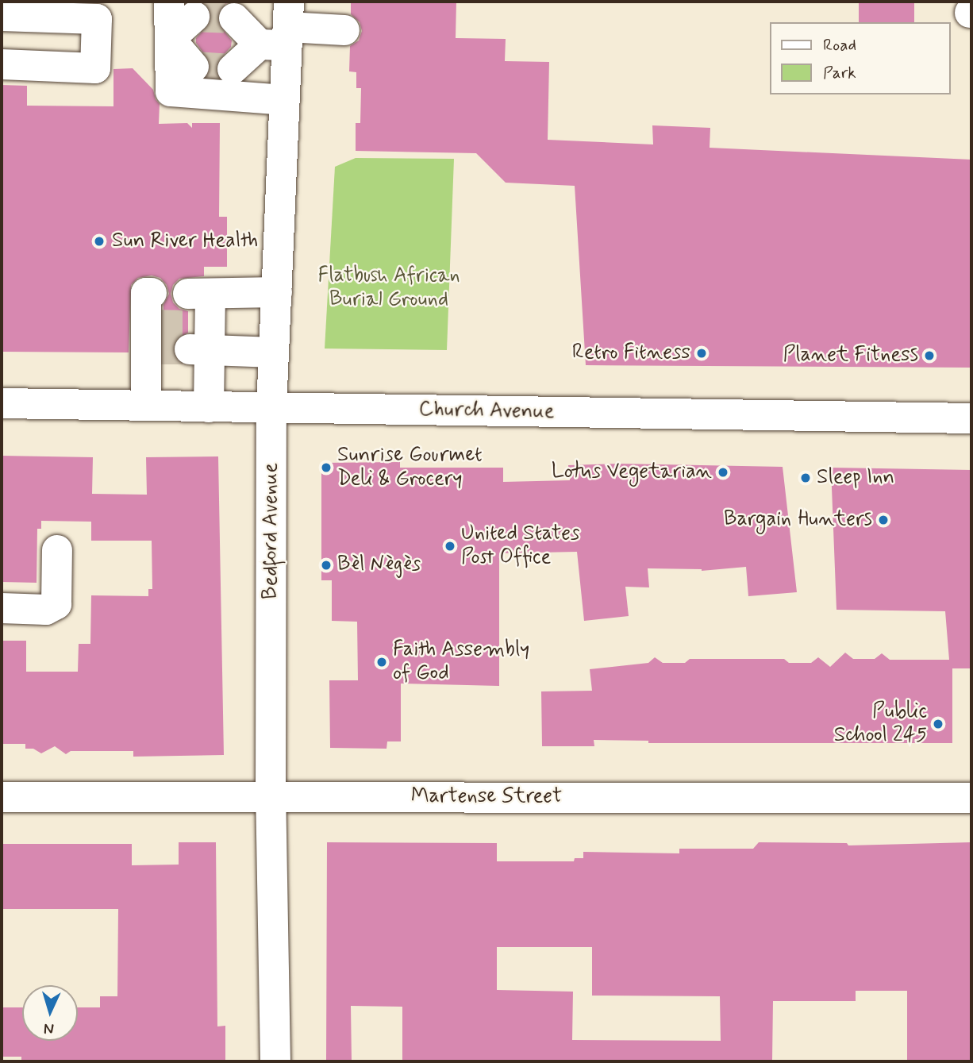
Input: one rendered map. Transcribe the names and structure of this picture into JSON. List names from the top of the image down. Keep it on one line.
{"streets":{"street":["Church Avenue","Bedford Avenue","Martense Street"]},"crossings":[["Church Avenue","Bedford Avenue"],["Bedford Avenue","Martense Street"]],"parks":["Flatbush African Burial Ground"],"places":["Sun River Health","Retro Fitness","Planet Fitness","Sunrise Gourmet Deli & Grocery","Lotus Vegetarian","Sleep Inn","Bargain Hunters","United States Post Office","Bèl Nègès","Faith Assembly of God","Public School 245"],"legend":["Road","Park"],"north":"bottom"}
